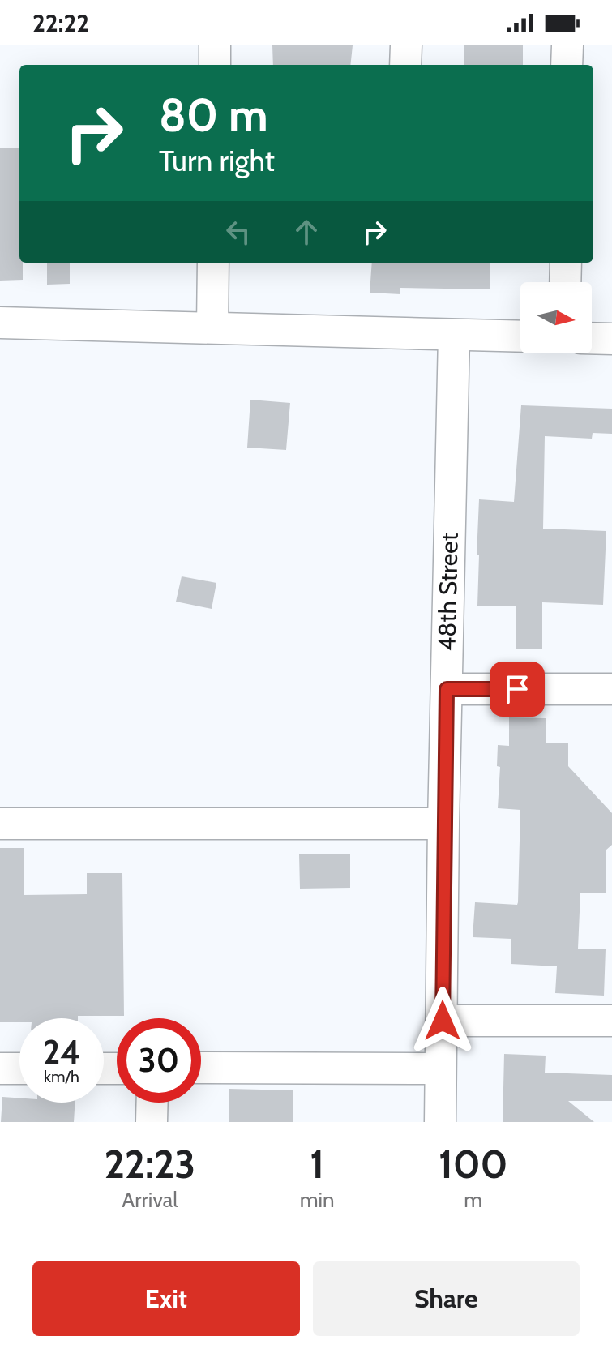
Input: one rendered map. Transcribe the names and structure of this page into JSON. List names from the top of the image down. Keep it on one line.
{"streets":{"street":["48th Street"]},"north":"right","page":{"status":"22:22","turn":["80 m","Turn right"],"speed":"24 km/h","limit":"30","eta":["22:23","Arrival","1","min","100","m"],"buttons":["Exit","Share"]}}
